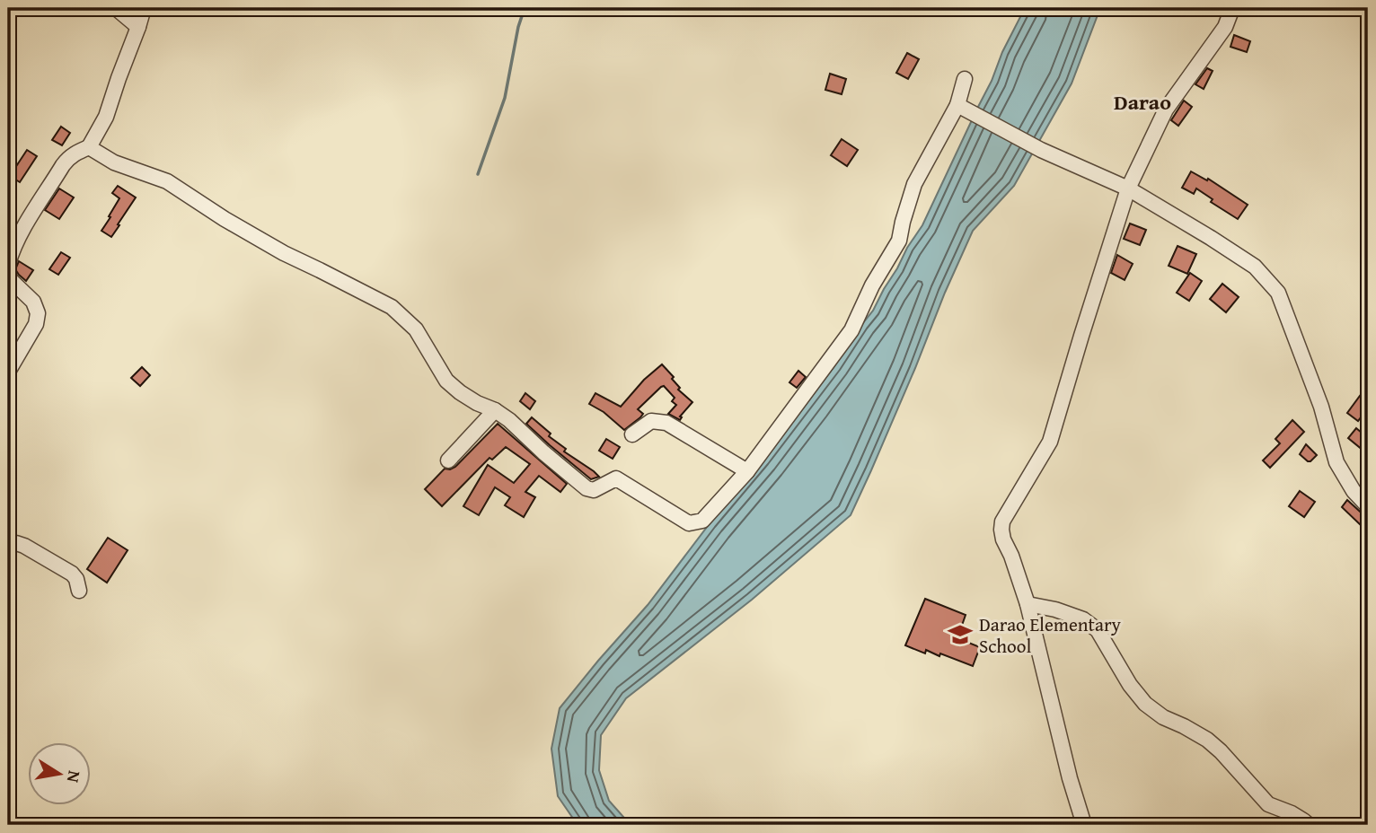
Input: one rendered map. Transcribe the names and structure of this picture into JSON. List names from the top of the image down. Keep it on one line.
{"districts":["Darao"],"places":{"school or university":["Darao Elementary School"]},"north":"right"}
